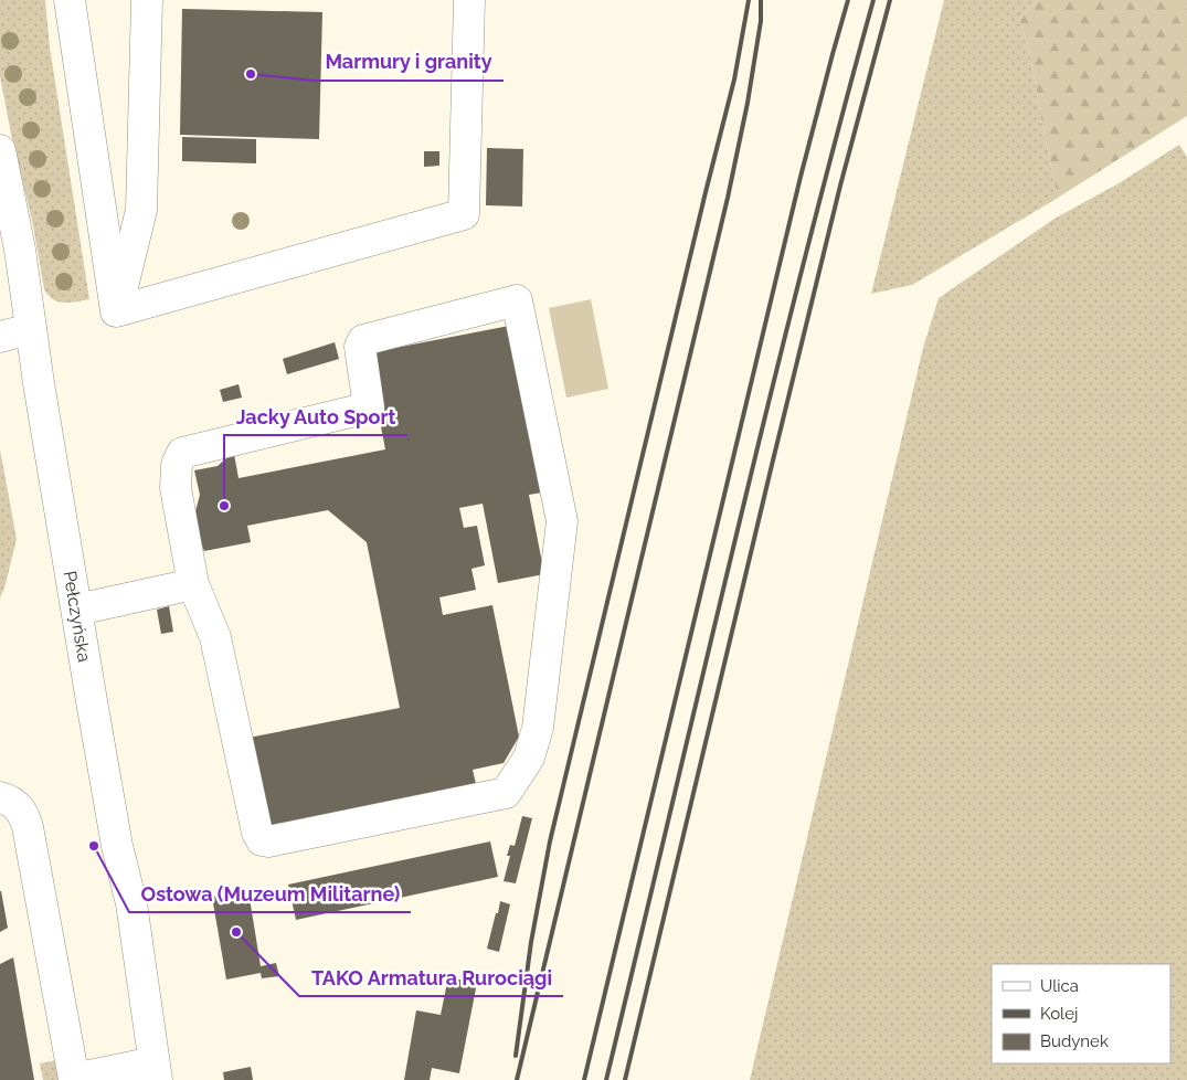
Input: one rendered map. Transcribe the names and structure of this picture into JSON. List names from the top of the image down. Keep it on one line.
{"streets":{"main road":["Pełczyńska"]},"places":["Marmury i granity","Jacky Auto Sport","Ostowa (Muzeum Militarne)","TAKO Armatura Rurociągi"],"legend":["Ulica","Kolej","Budynek"]}
